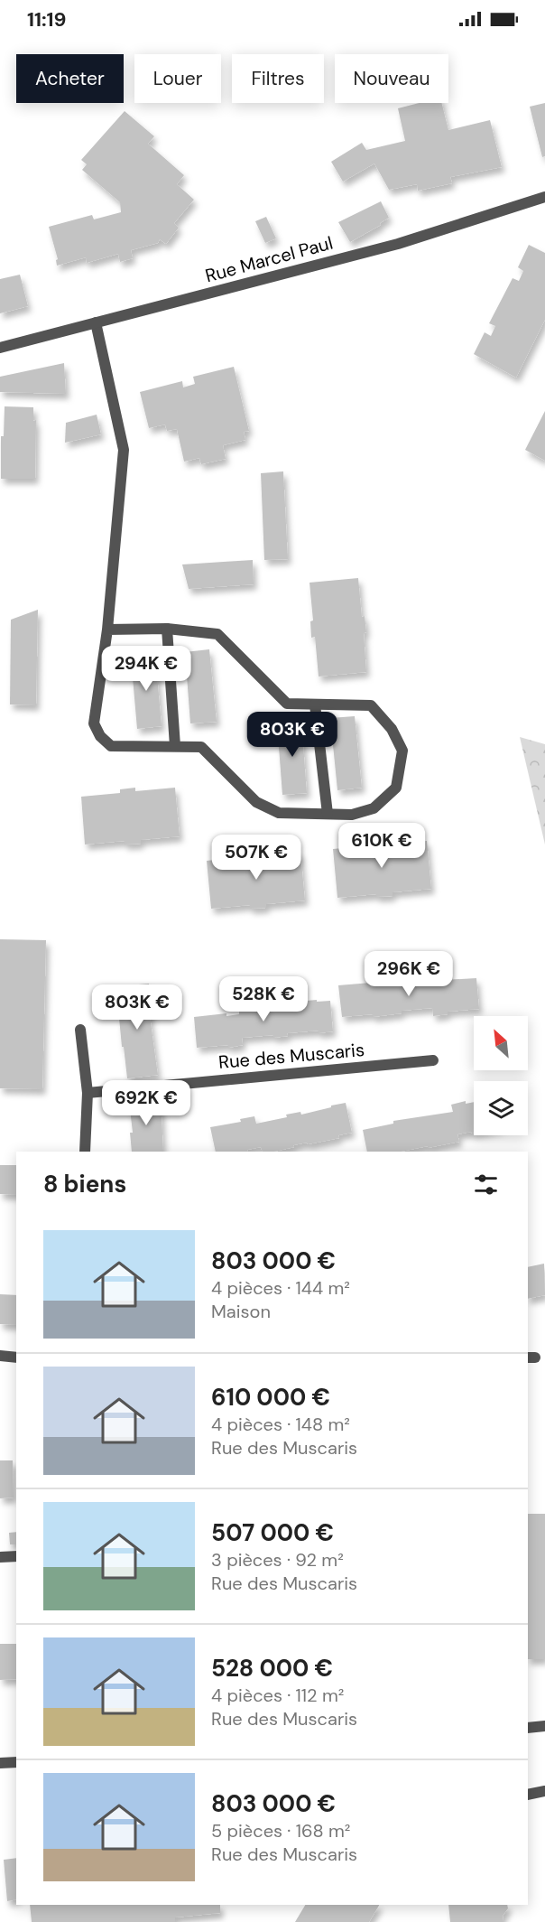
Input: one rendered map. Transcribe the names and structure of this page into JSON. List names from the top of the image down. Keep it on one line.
{"streets":{"street":["Rue Marcel Paul","Rue des Muscaris"]},"north":"top left","page":{"status":"11:19","chip":["Acheter","Louer","Filtres","Nouveau"],"price":["294K €","803K €","610K €","507K €","296K €","528K €","803K €","692K €"],"heading":"8 biens","list":[{"name":"803 000 €","note":"4 pièces · 144 m² · Maison"},{"name":"610 000 €","note":"4 pièces · 148 m² · Rue des Muscaris"},{"name":"507 000 €","note":"3 pièces · 92 m² · Rue des Muscaris"},{"name":"528 000 €","note":"4 pièces · 112 m² · Rue des Muscaris"},{"name":"803 000 €","note":"5 pièces · 168 m² · Rue des Muscaris"}]}}
